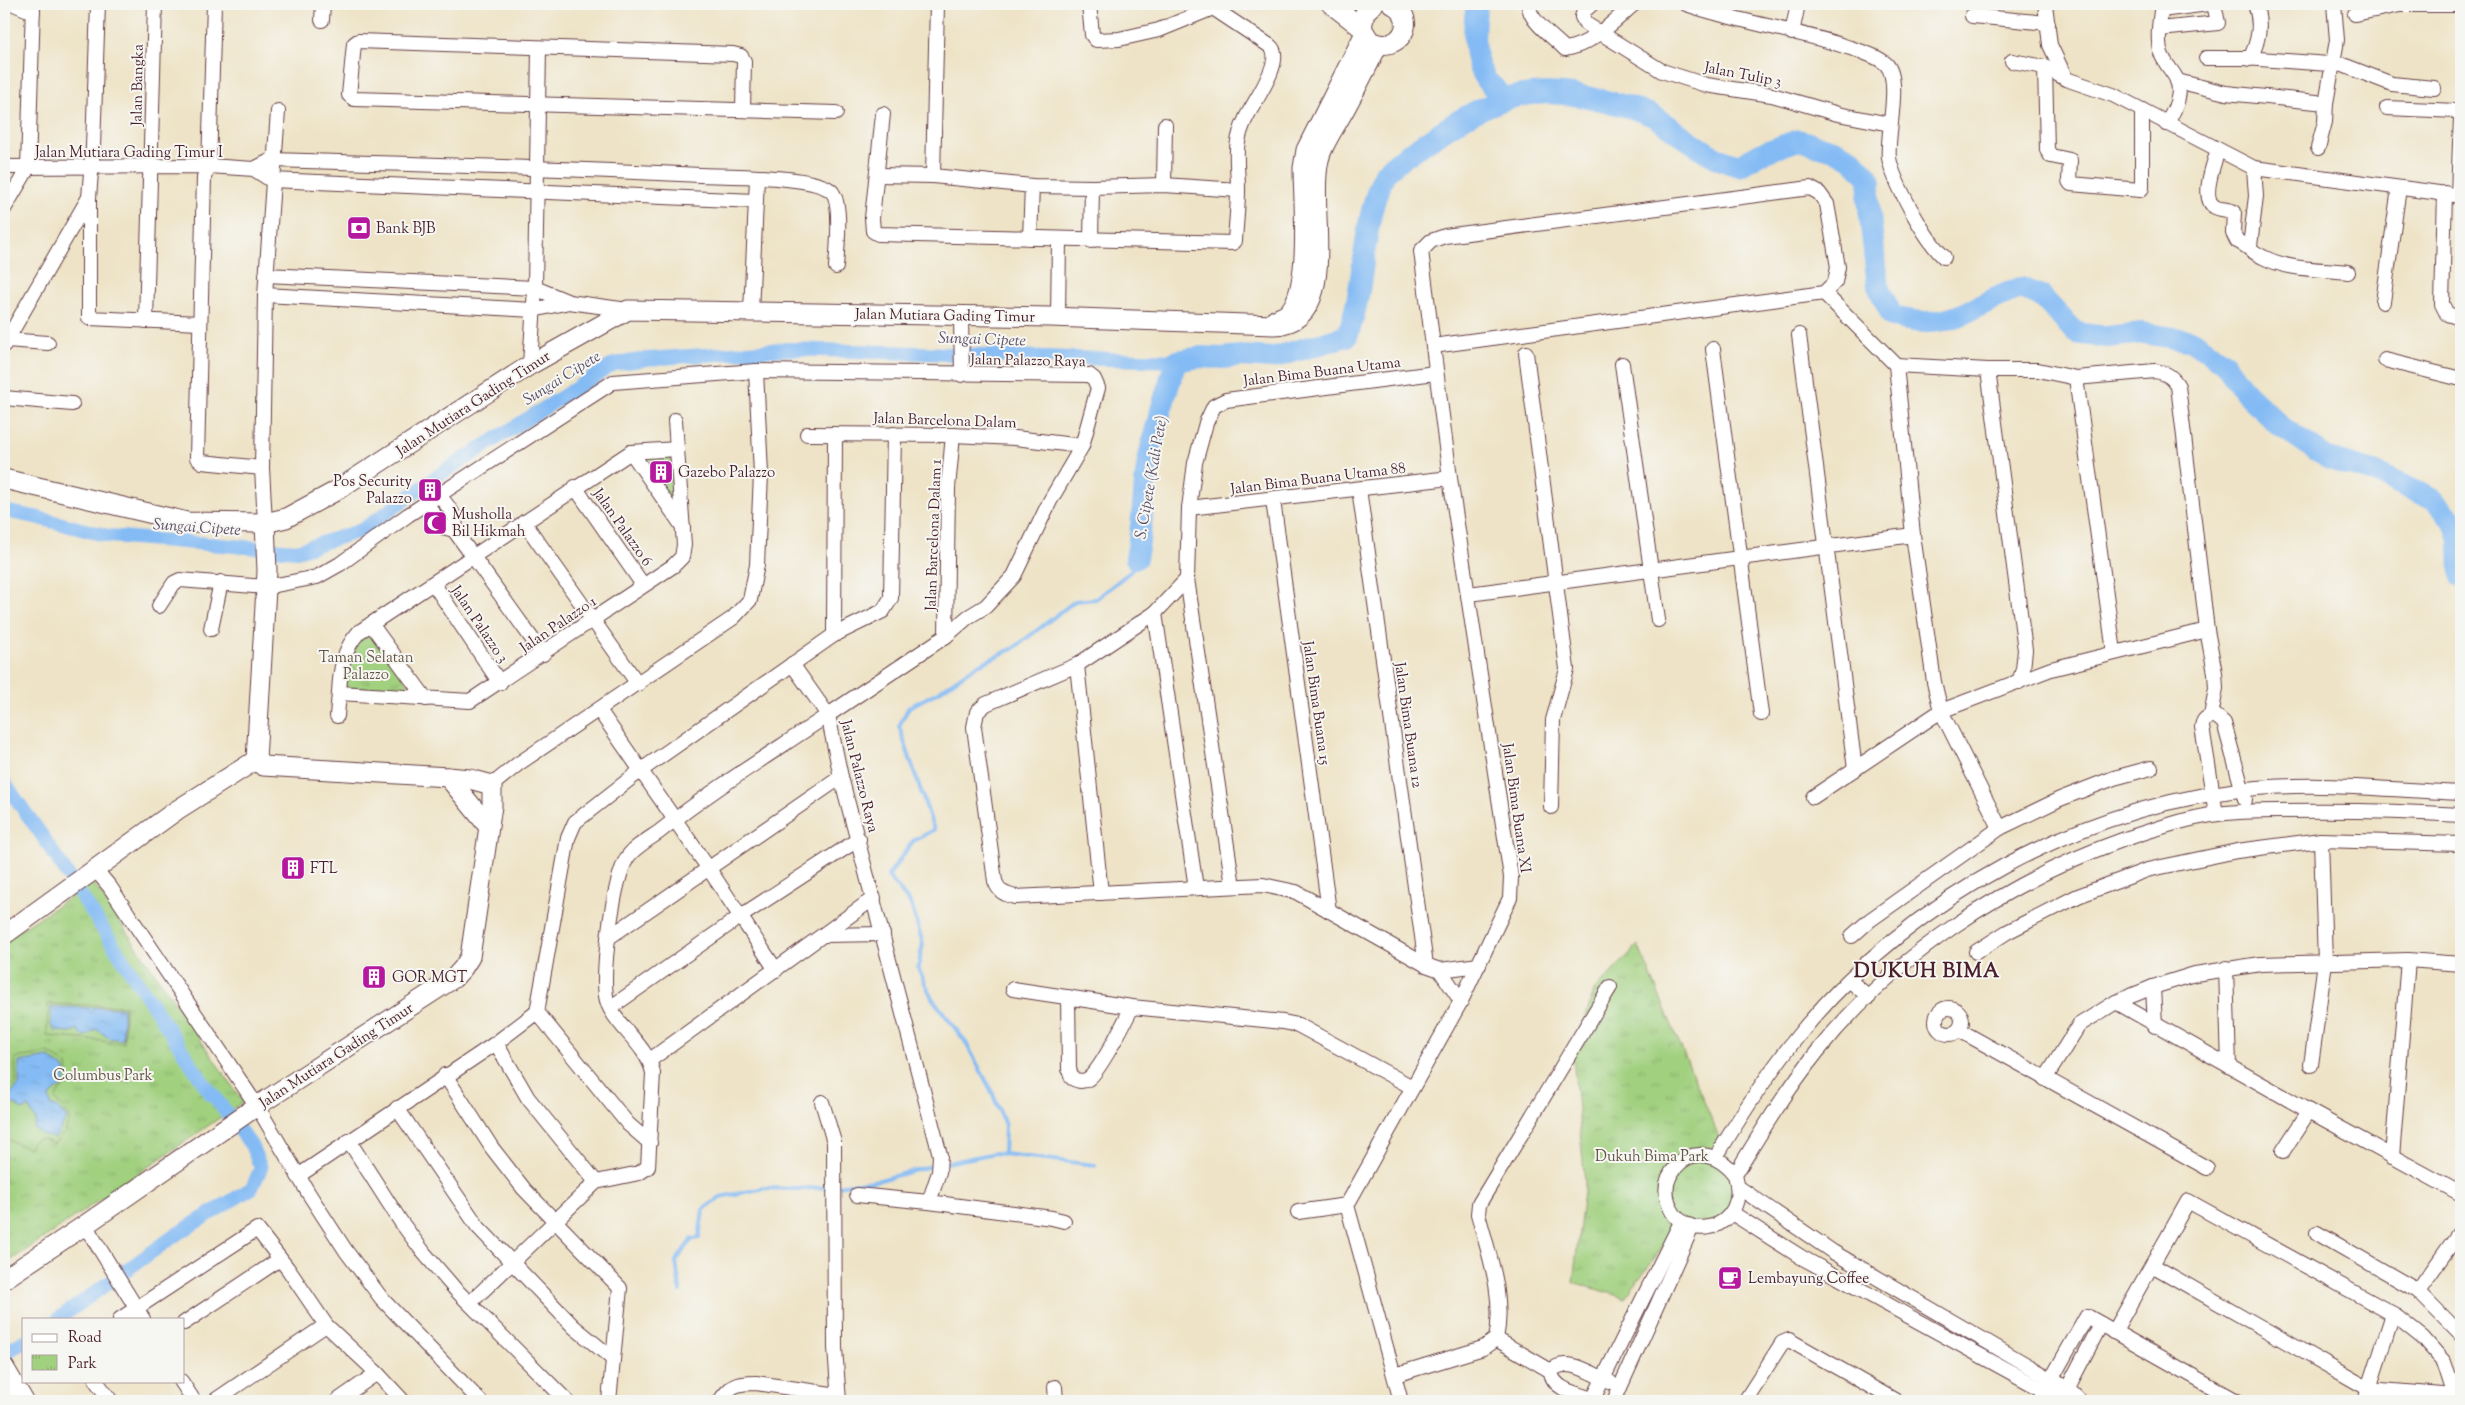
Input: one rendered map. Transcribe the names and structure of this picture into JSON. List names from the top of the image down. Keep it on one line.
{"streets":{"main road":["Jalan Mutiara Gading Timur"],"street":["Jalan Tulip 3","Jalan Bangka","Jalan Mutiara Gading Timur I","Jalan Palazzo Raya","Jalan Bima Buana Utama","Jalan Barcelona Dalam","Jalan Bima Buana Utama 88","Jalan Palazzo 6","Jalan Barcelona Dalam 1","Jalan Palazzo 3","Jalan Palazzo 1","Jalan Bima Buana 15","Jalan Bima Buana 12","Jalan Bima Buana XI"]},"crossings":[["Jalan Bangka","Jalan Mutiara Gading Timur I"],["Jalan Palazzo Raya","Jalan Barcelona Dalam"],["Jalan Palazzo Raya","Jalan Barcelona Dalam 1"],["Jalan Bima Buana Utama","Jalan Bima Buana Utama 88"],["Jalan Barcelona Dalam","Jalan Barcelona Dalam 1"],["Jalan Bima Buana Utama 88","Jalan Bima Buana 15"],["Jalan Bima Buana Utama 88","Jalan Bima Buana 12"],["Jalan Bima Buana Utama 88","Jalan Bima Buana XI"],["Jalan Palazzo 6","Jalan Palazzo 1"],["Jalan Palazzo 3","Jalan Palazzo 1"]],"districts":["DUKUH BIMA"],"water":["Sungai Cipete","S. Cipete (Kali Pete)"],"parks":["Taman Selatan Palazzo","Columbus Park","Dukuh Bima Park"],"places":{"bank":["Bank BJB"],"building":["Gazebo Palazzo","Pos Security Palazzo","FTL","GOR MGT"],"mosque":["Musholla Bil Hikmah"],"cafe":["Lembayung Coffee"]},"legend":["Road","Park"]}
